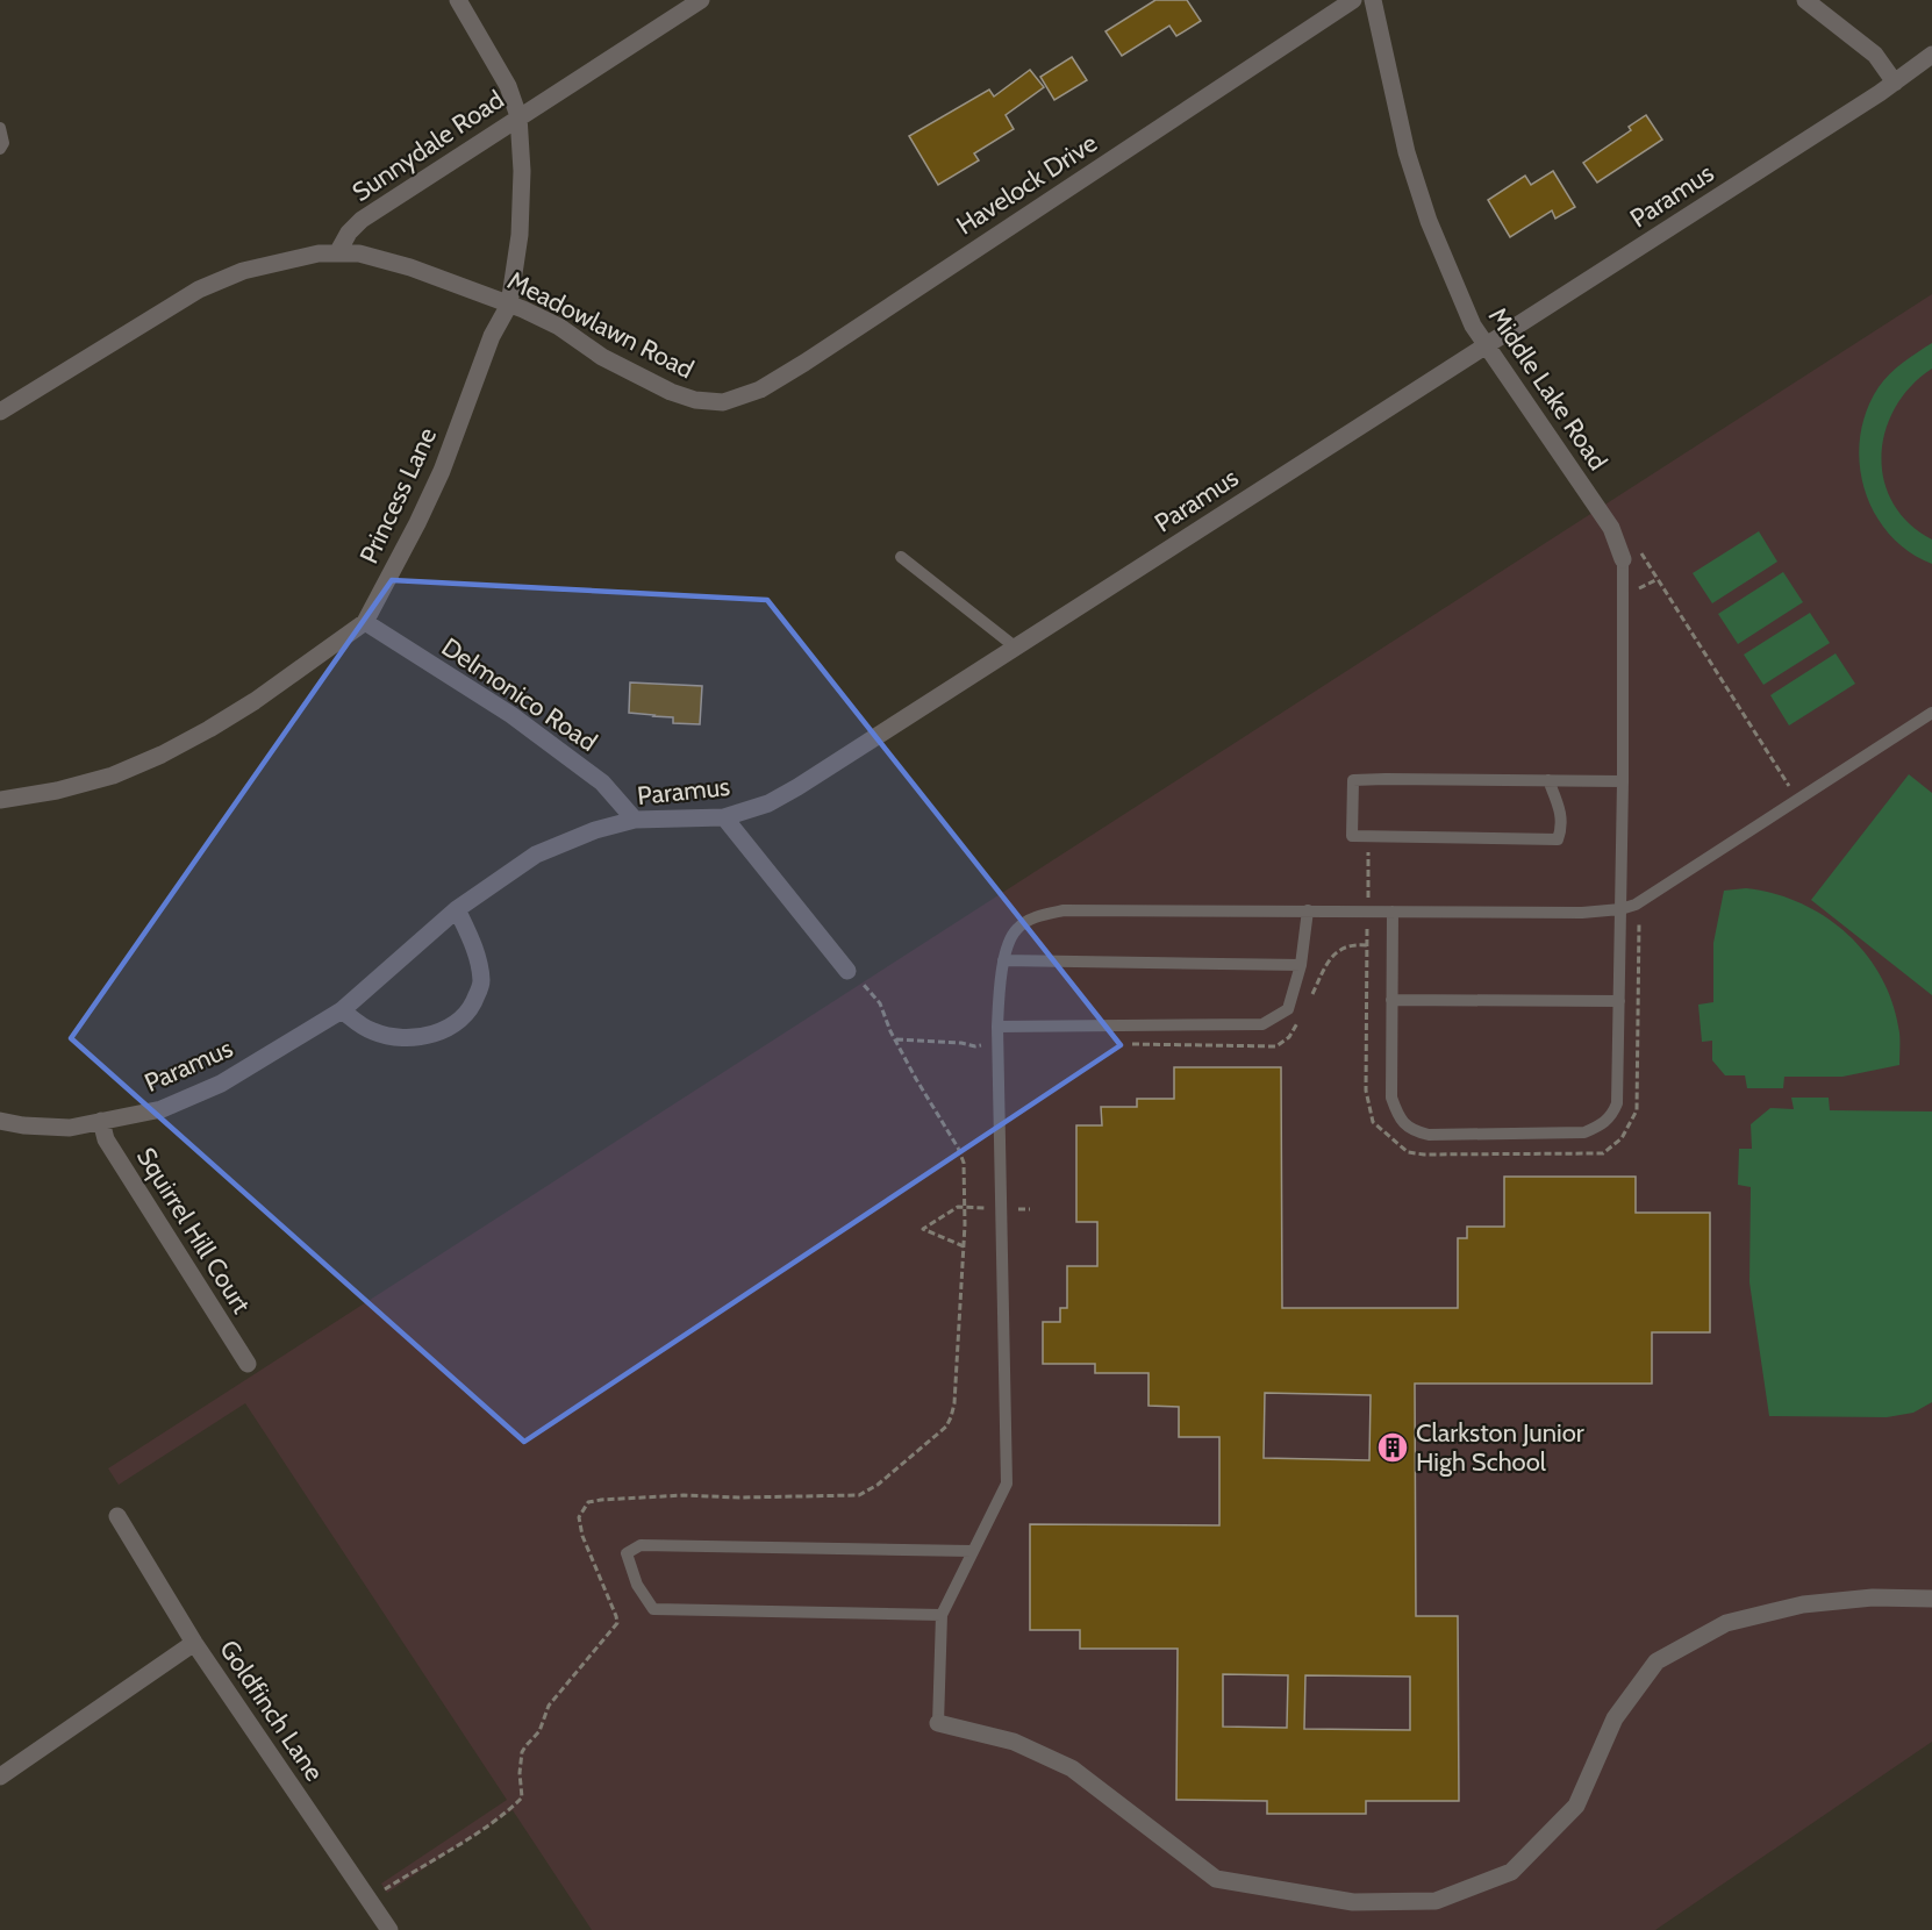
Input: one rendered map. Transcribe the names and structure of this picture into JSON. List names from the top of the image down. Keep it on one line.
{"streets":{"street":["Sunnydale Road","Havelock Drive","Paramus","Meadowlawn Road","Middle Lake Road","Princess Lane","Delmonico Road","Squirrel Hill Court","Goldfinch Lane"]},"crossings":[["Sunnydale Road","Meadowlawn Road"],["Sunnydale Road","Princess Lane"],["Havelock Drive","Meadowlawn Road"],["Paramus","Middle Lake Road"],["Paramus","Delmonico Road"],["Paramus","Squirrel Hill Court"],["Meadowlawn Road","Princess Lane"],["Princess Lane","Delmonico Road"]],"places":{"building":["Clarkston Junior High School"]}}
